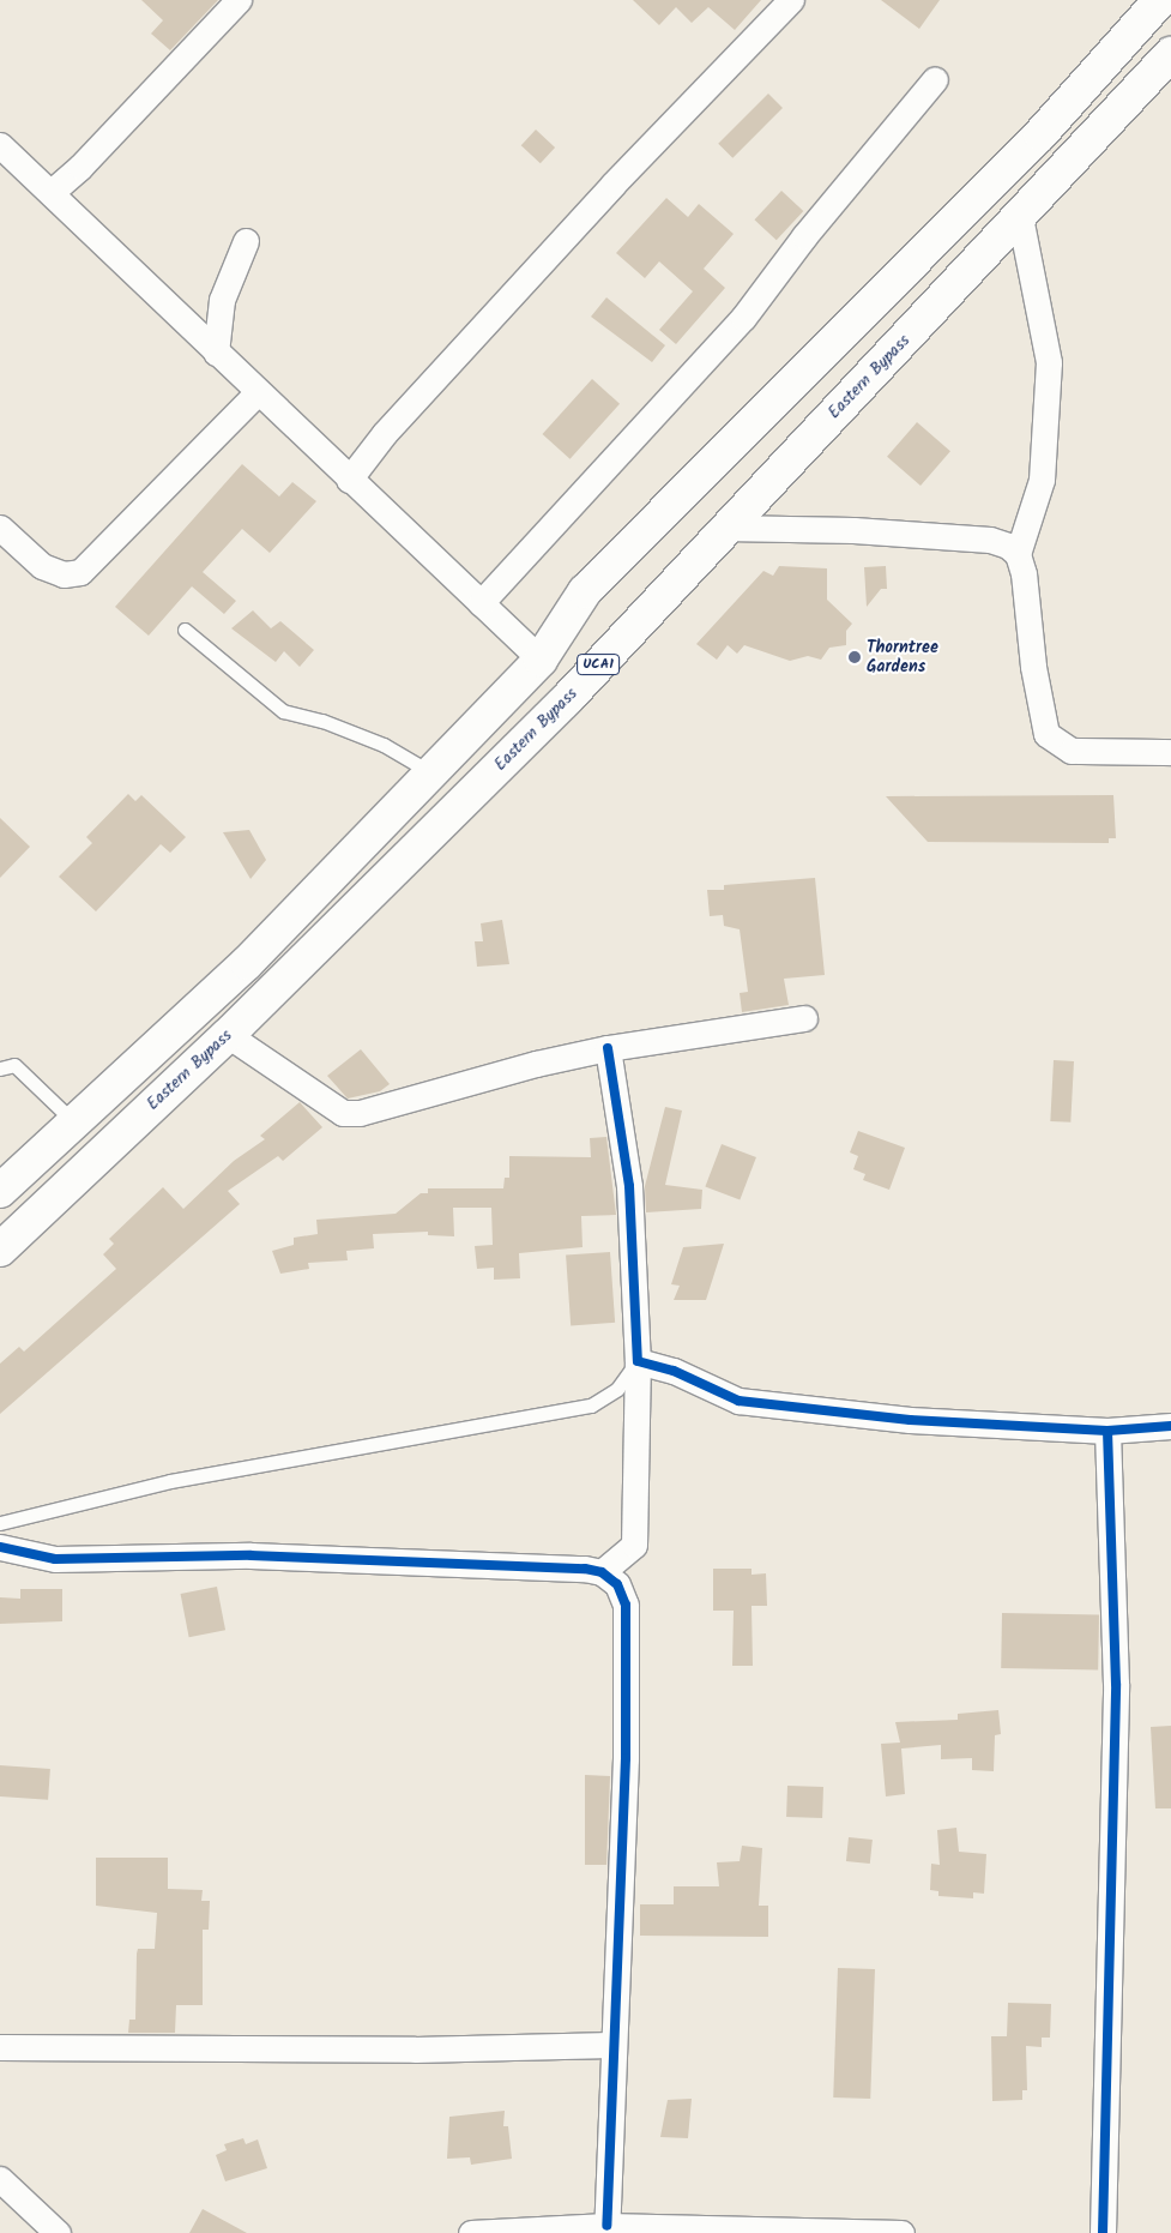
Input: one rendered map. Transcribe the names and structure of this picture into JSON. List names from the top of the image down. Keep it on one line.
{"streets":{"main road":["Eastern Bypass","UCA1"]},"places":["Thorntree Gardens"]}
